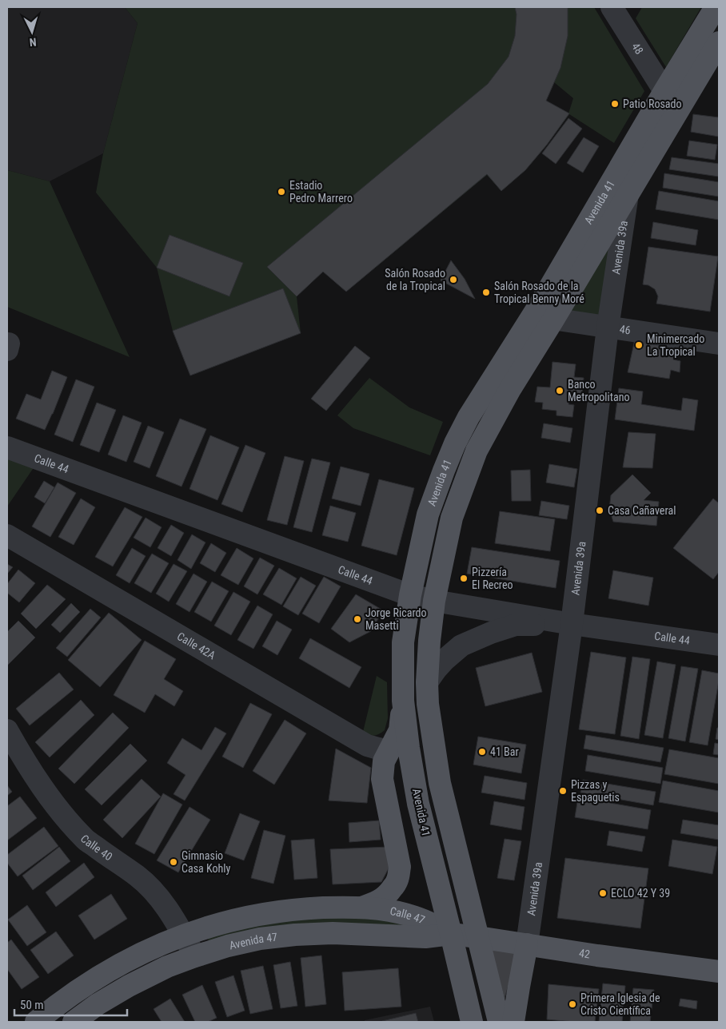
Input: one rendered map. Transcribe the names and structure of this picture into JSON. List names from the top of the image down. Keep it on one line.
{"streets":{"main road":["Avenida 41","Calle 47","Avenida 47","42"],"street":["48","Avenida 39a","46","Calle 44","Calle 42A","Calle 40"]},"crossings":[["48","Avenida 41"],["Avenida 41","Avenida 39a"],["Avenida 41","46"],["Avenida 41","Calle 44"],["Avenida 41","Calle 47"],["Avenida 41","Avenida 47"],["Avenida 41","42"],["Avenida 39a","46"],["Avenida 39a","Calle 44"],["Avenida 39a","42"],["Calle 40","Avenida 47"],["Calle 47","Avenida 47"],["Calle 47","42"],["Avenida 47","42"]],"places":["Patio Rosado","Estadio Pedro Marrero","Salón Rosado de la Tropical","Salón Rosado de la Tropical Benny Moré","Minimercado La Tropical","Banco Metropolitano","Casa Cañaveral","Pizzería El Recreo","Jorge Ricardo Masetti","41 Bar","Pizzas y Espaguetis","Gimnasio Casa Kohly","ECLO 42 Y 39","Primera Iglesia de Cristo Científica"],"scale_bar":"50 m","north":"bottom"}
